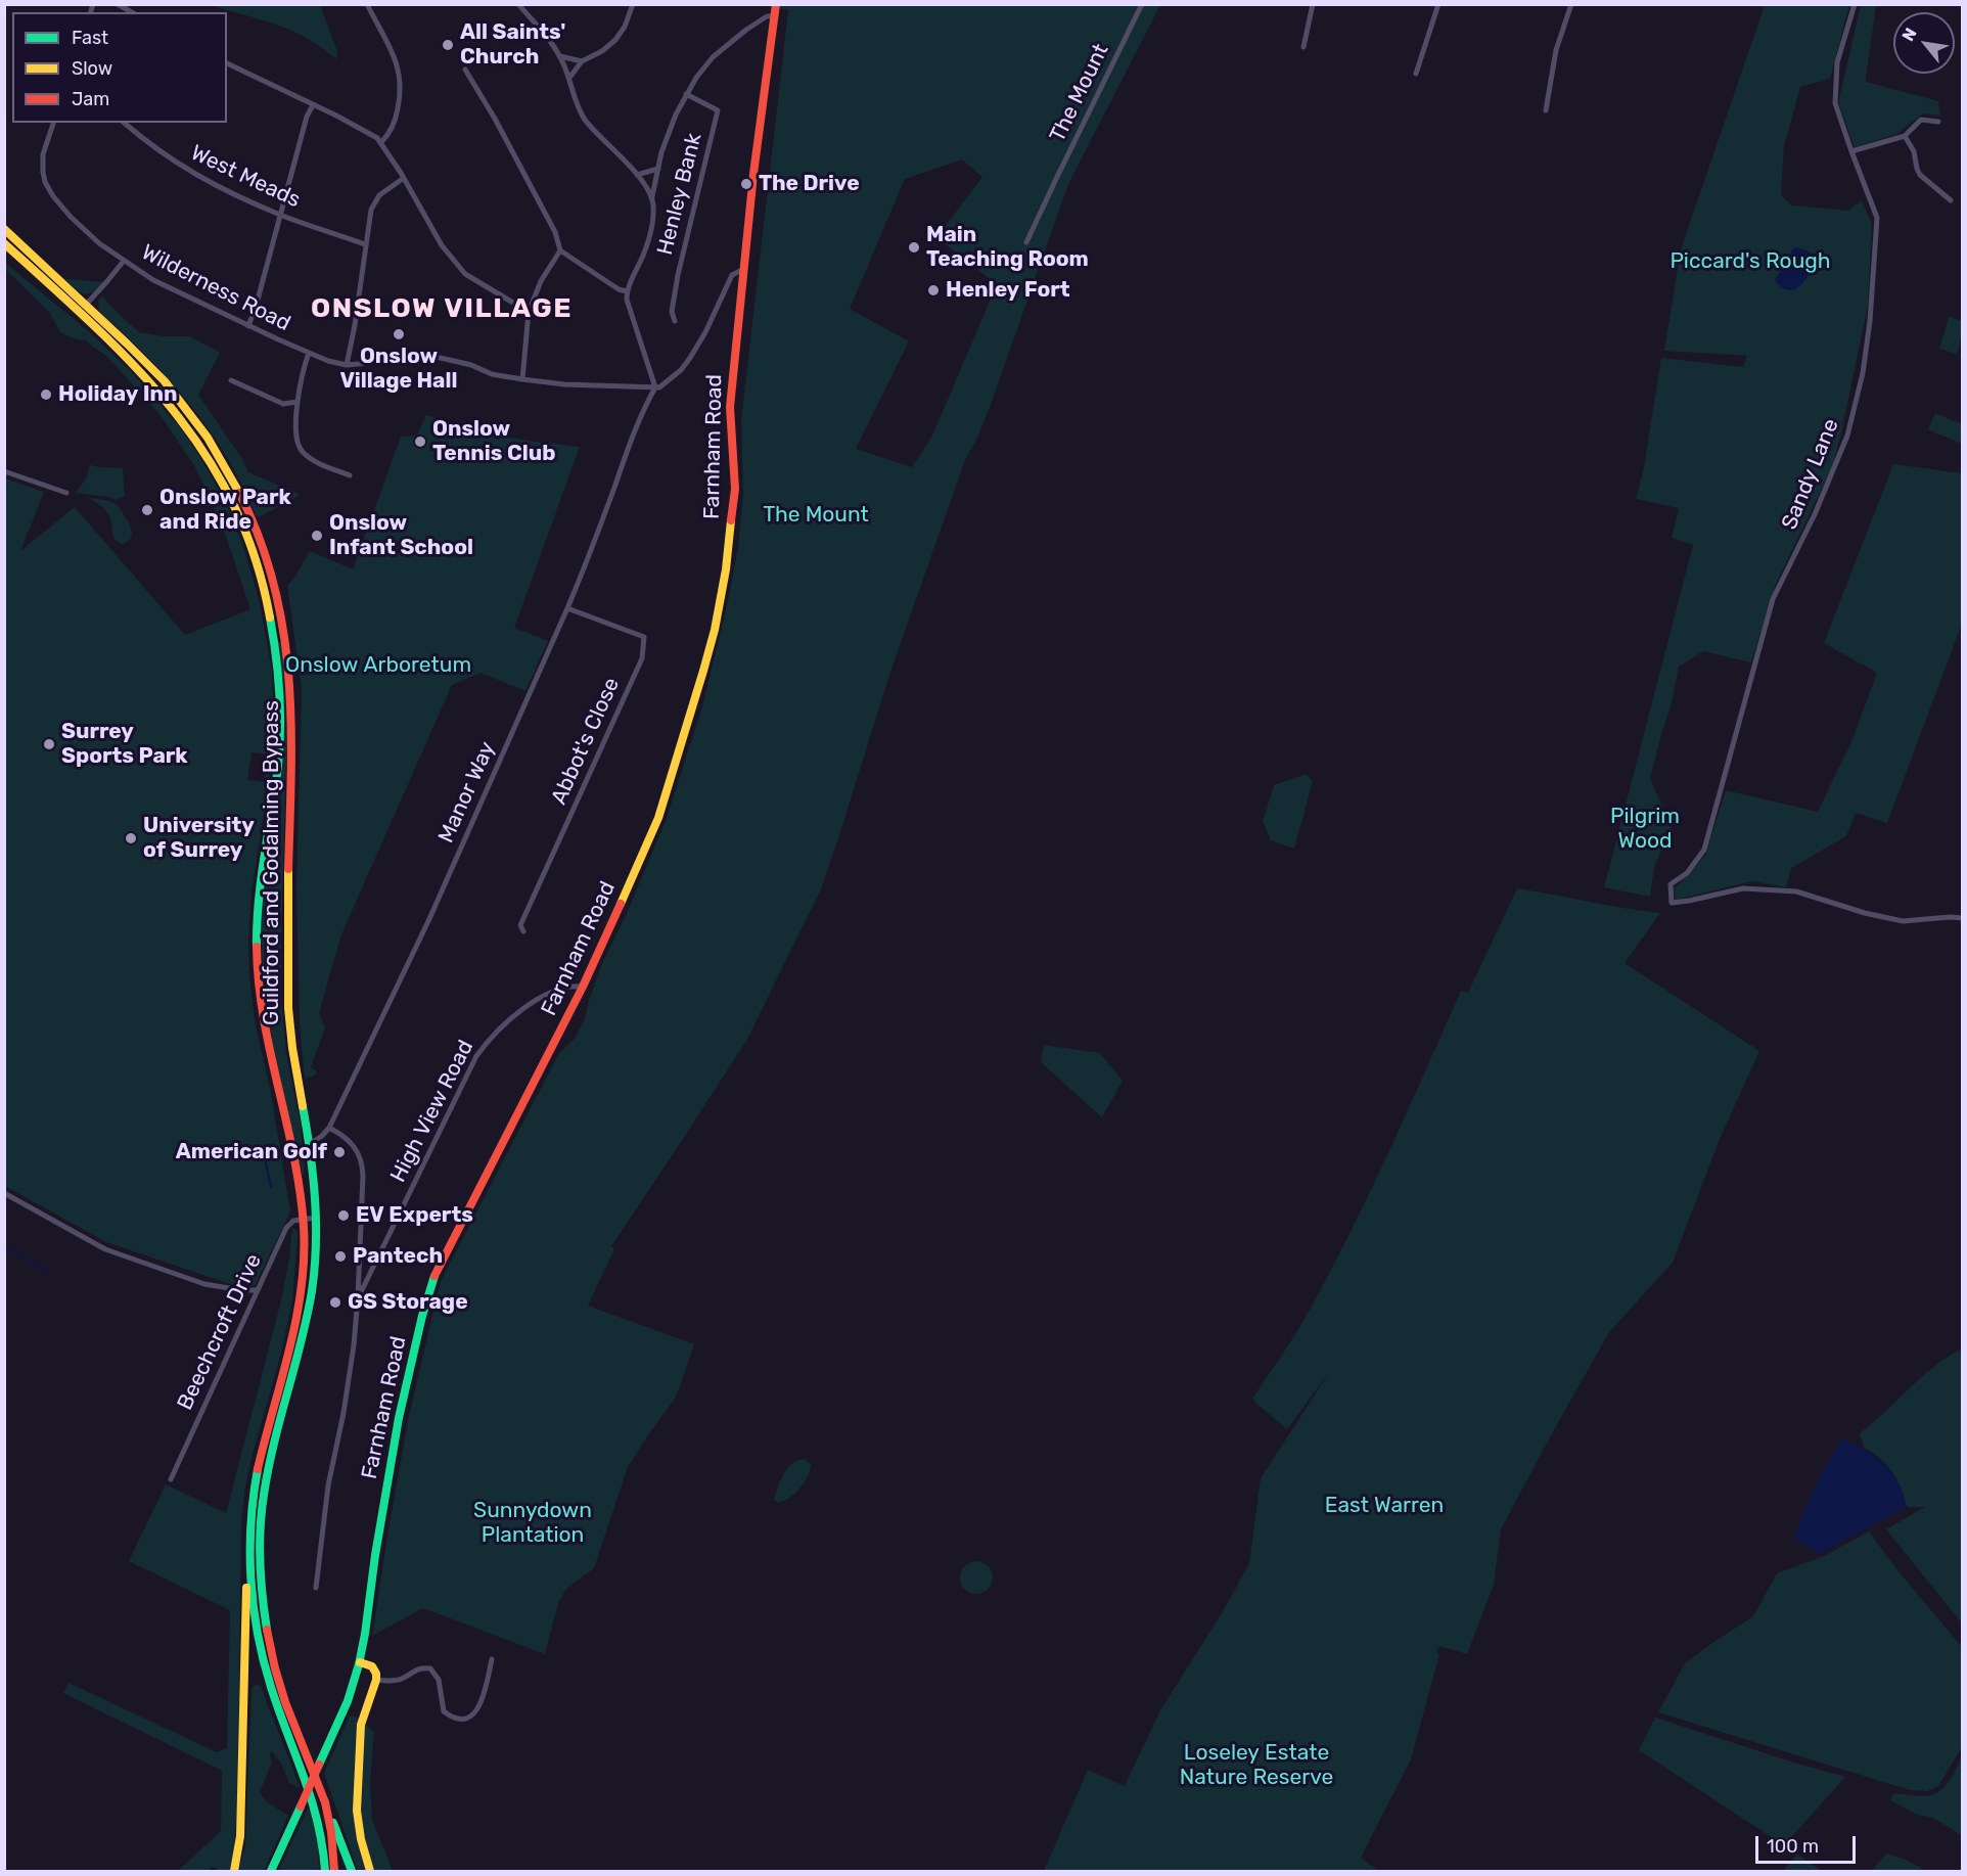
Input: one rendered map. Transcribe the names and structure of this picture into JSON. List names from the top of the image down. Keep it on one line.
{"streets":{"main road":["Farnham Road","Guildford and Godalming Bypass"],"street":["The Mount","West Meads","Henley Bank","Wilderness Road","Sandy Lane","Abbot's Close","Manor Way","High View Road","Beechcroft Drive"]},"crossings":[["Wilderness Road","Guildford and Godalming Bypass"],["Farnham Road","High View Road"],["Abbot's Close","Manor Way"],["Manor Way","Guildford and Godalming Bypass"],["Manor Way","High View Road"],["Guildford and Godalming Bypass","Beechcroft Drive"]],"districts":["ONSLOW VILLAGE"],"parks":["Piccard's Rough","The Mount","Onslow Arboretum","Pilgrim Wood","East Warren","Sunnydown Plantation","Loseley Estate Nature Reserve"],"places":["All Saints' Church","The Drive","Main Teaching Room","Henley Fort","Onslow Village Hall","Holiday Inn","Onslow Tennis Club","Onslow Park and Ride","Onslow Infant School","Surrey Sports Park","University of Surrey","American Golf","EV Experts","Pantech","GS Storage"],"legend":["Fast","Slow","Jam"],"scale_bar":"100 m","north":"top left"}
